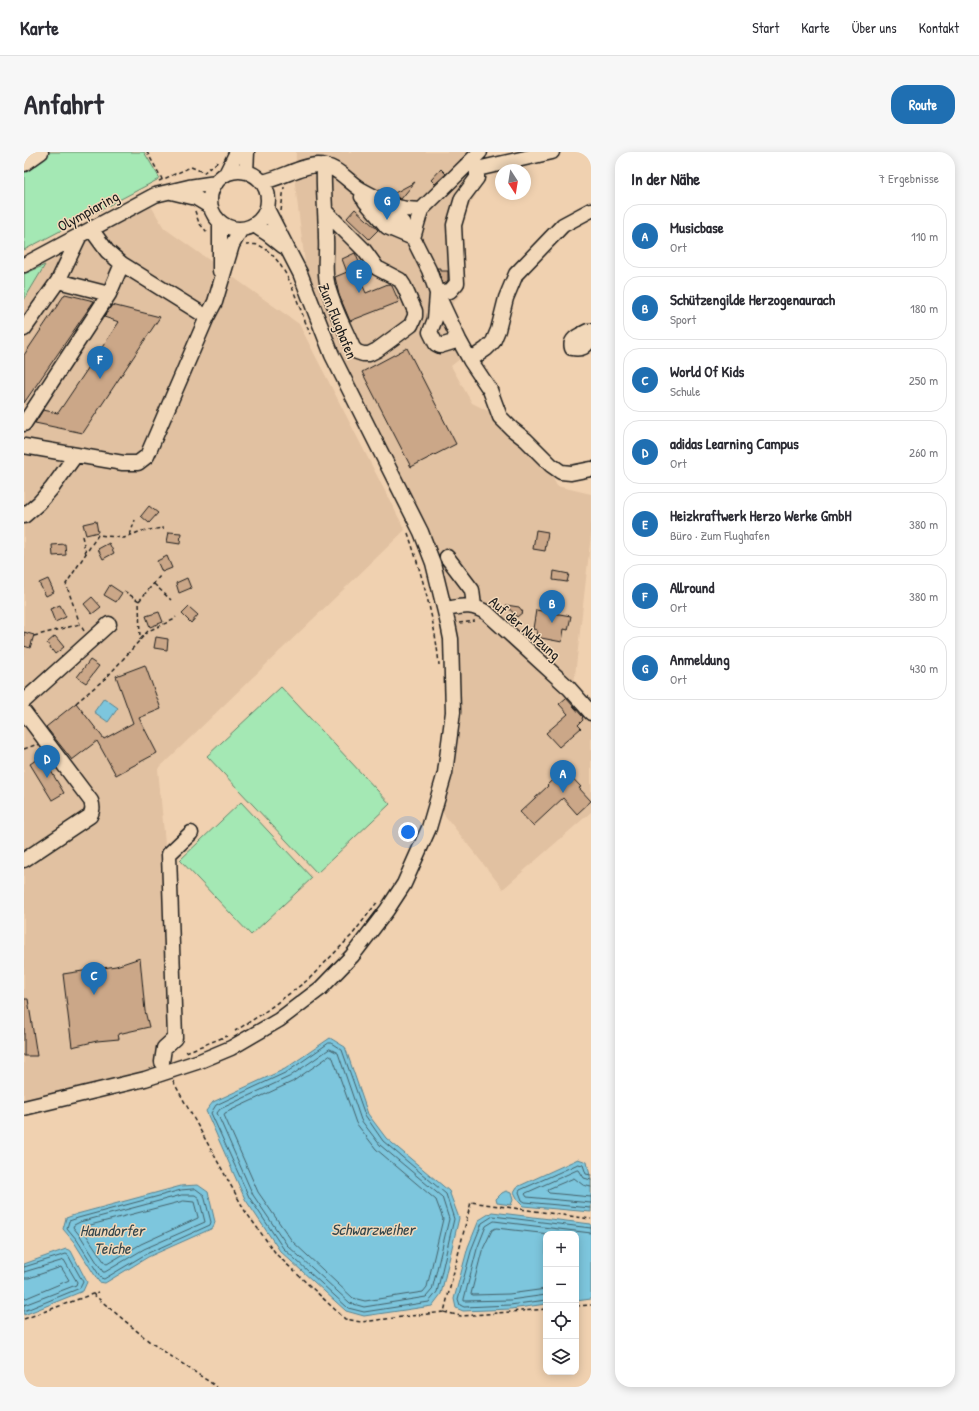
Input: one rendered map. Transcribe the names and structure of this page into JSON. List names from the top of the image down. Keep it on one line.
{"streets":{"street":["Olympiaring","Zum Flughafen","Auf der Nutzung"]},"crossings":[["Olympiaring","Zum Flughafen"],["Zum Flughafen","Auf der Nutzung"]],"water":["Schwarzweiher","Haundorfer Teiche"],"north":"bottom","page":{"header":"Karte","nav":["Start","Karte","Über uns","Kontakt"],"title":"Anfahrt","buttons":"Route","heading":["In der Nähe","7 Ergebnisse"],"pins":["G","E","F","B","D","A","C"],"list":[{"mark":"A","name":"Musicbase","note":"Ort","value":"110 m"},{"mark":"B","name":"Schützengilde Herzogenaurach","note":"Sport","value":"180 m"},{"mark":"C","name":"World Of Kids","note":"Schule","value":"250 m"},{"mark":"D","name":"adidas Learning Campus","note":"Ort","value":"260 m"},{"mark":"E","name":"Heizkraftwerk Herzo Werke GmbH","note":"Büro · Zum Flughafen","value":"380 m"},{"mark":"F","name":"Allround","note":"Ort","value":"380 m"},{"mark":"G","name":"Anmeldung","note":"Ort","value":"430 m"}],"map_buttons":["+","−"]}}
